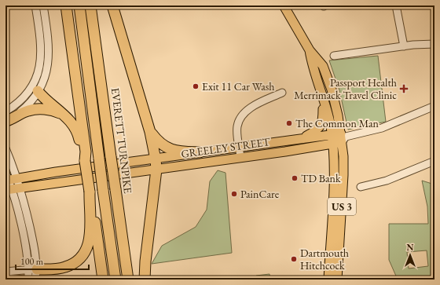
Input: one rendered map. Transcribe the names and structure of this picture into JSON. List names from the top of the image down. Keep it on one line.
{"streets":{"highway":["EVERETT TURNPIKE"],"main road":["GREELEY STREET","US 3"]},"crossings":[["GREELEY STREET","US 3"]],"places":{"other":["Exit 11 Car Wash","The Common Man","TD Bank","PainCare","Dartmouth Hitchcock"],"health":["Passport Health Merrimack Travel Clinic"]},"scale_bar":"100 m","north":"top"}
